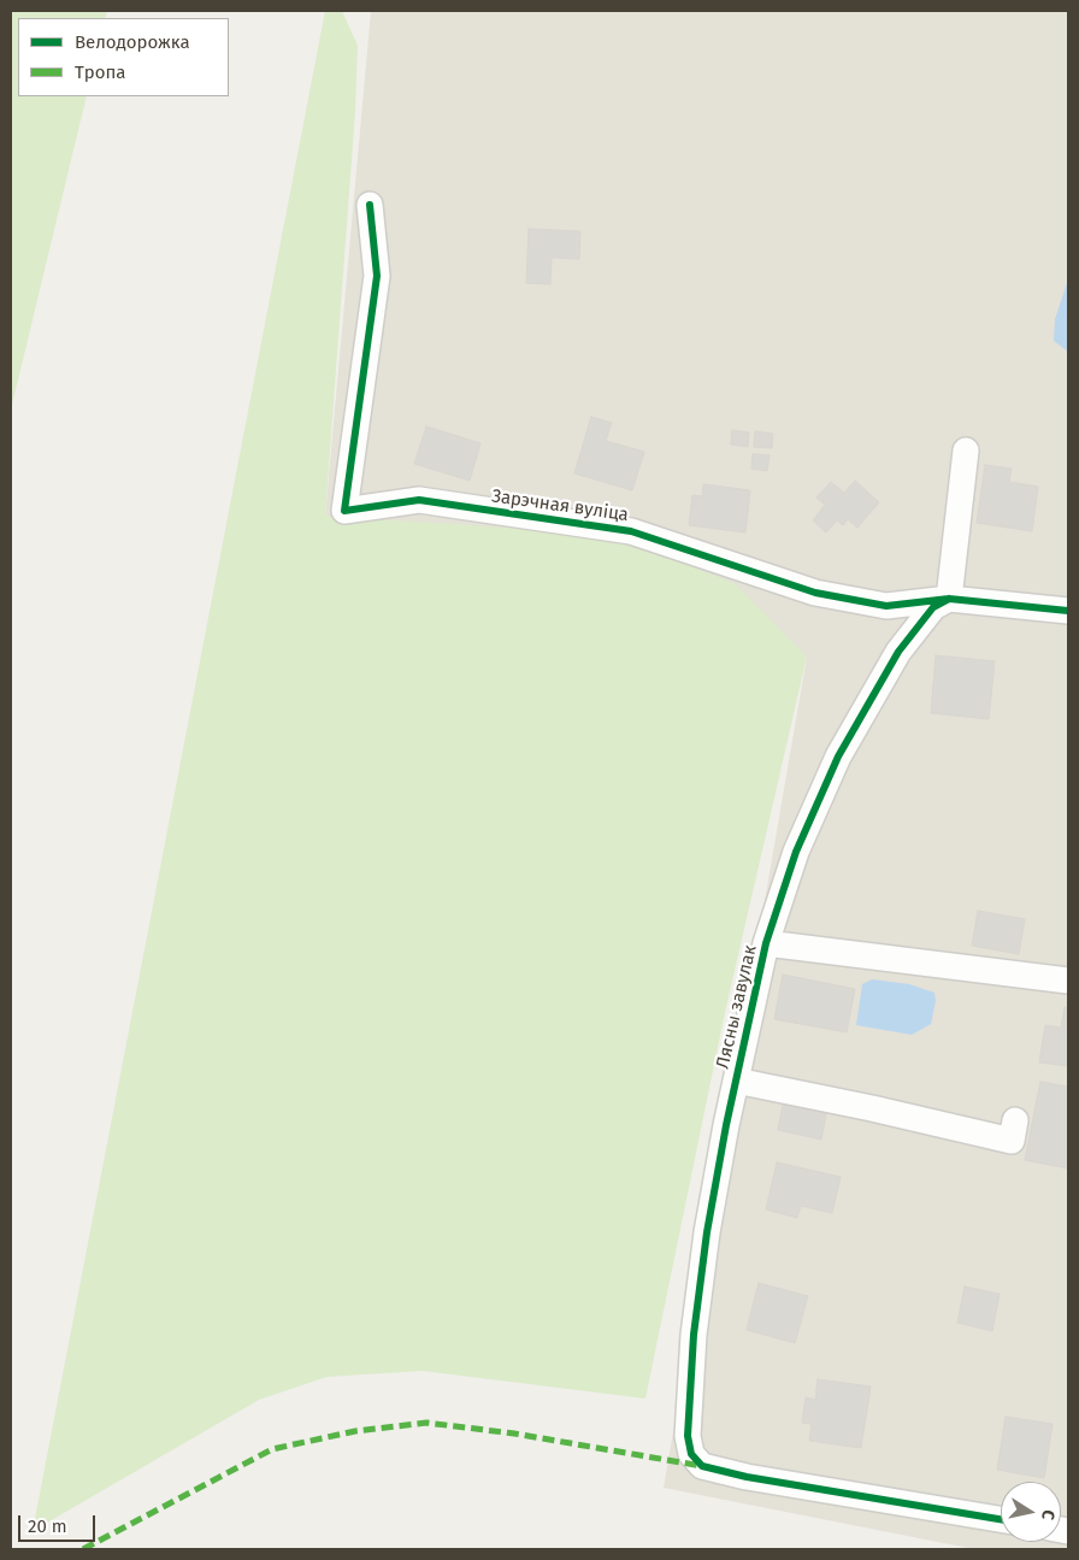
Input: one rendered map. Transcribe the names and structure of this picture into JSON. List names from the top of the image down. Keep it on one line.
{"streets":{"street":["Зарэчная вуліца","Лясны завулак"]},"crossings":[["Зарэчная вуліца","Лясны завулак"]],"legend":["Велодорожка","Тропа"],"scale_bar":"20 m","north":"right"}
